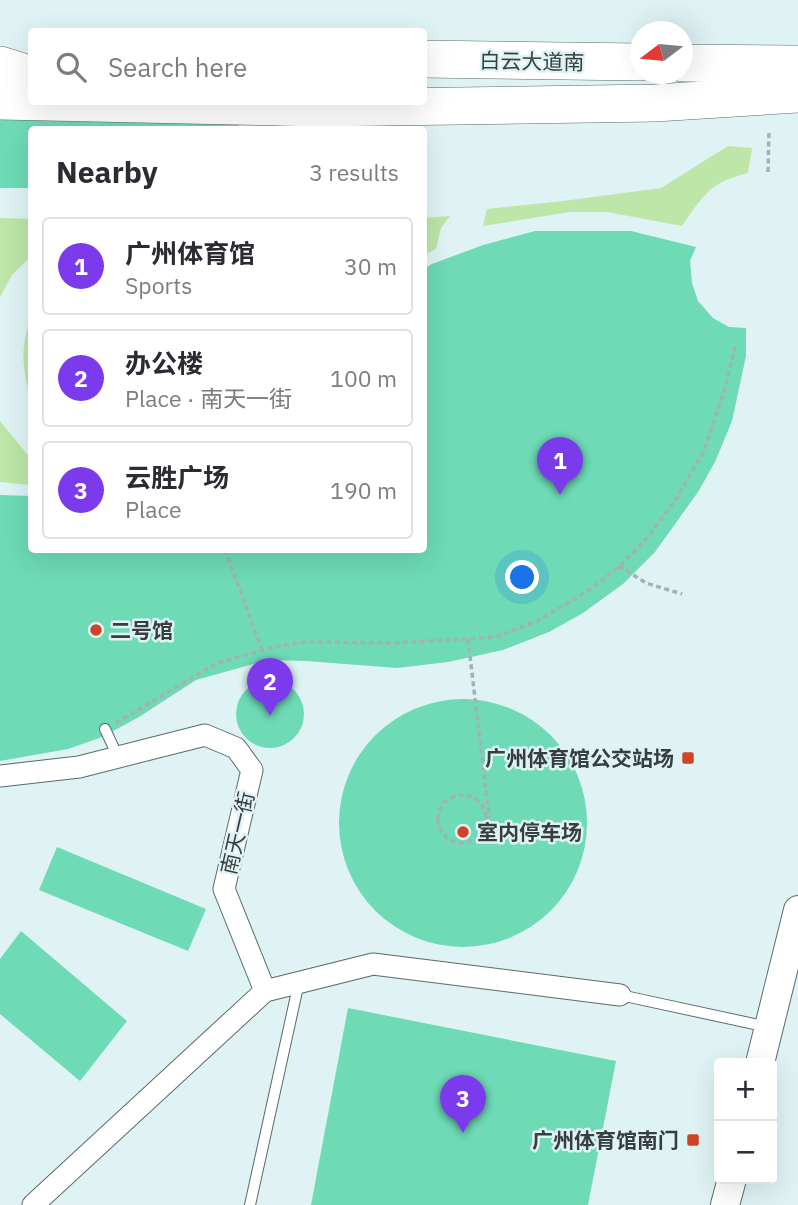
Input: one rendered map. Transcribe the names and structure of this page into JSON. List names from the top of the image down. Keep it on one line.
{"streets":{"highway":["白云大道南"],"street":["南天一街"]},"places":{"other":["二号馆","室内停车场"],"transit":["广州体育馆公交站场","广州体育馆南门"]},"north":"left","page":{"search":"Search here","heading":["Nearby","3 results"],"list":[{"mark":"1","name":"广州体育馆","note":"Sports","value":"30 m"},{"mark":"2","name":"办公楼","note":"Place · 南天一街","value":"100 m"},{"mark":"3","name":"云胜广场","note":"Place","value":"190 m"}],"pins":["1","2","3"],"map_buttons":["+","−"]}}
